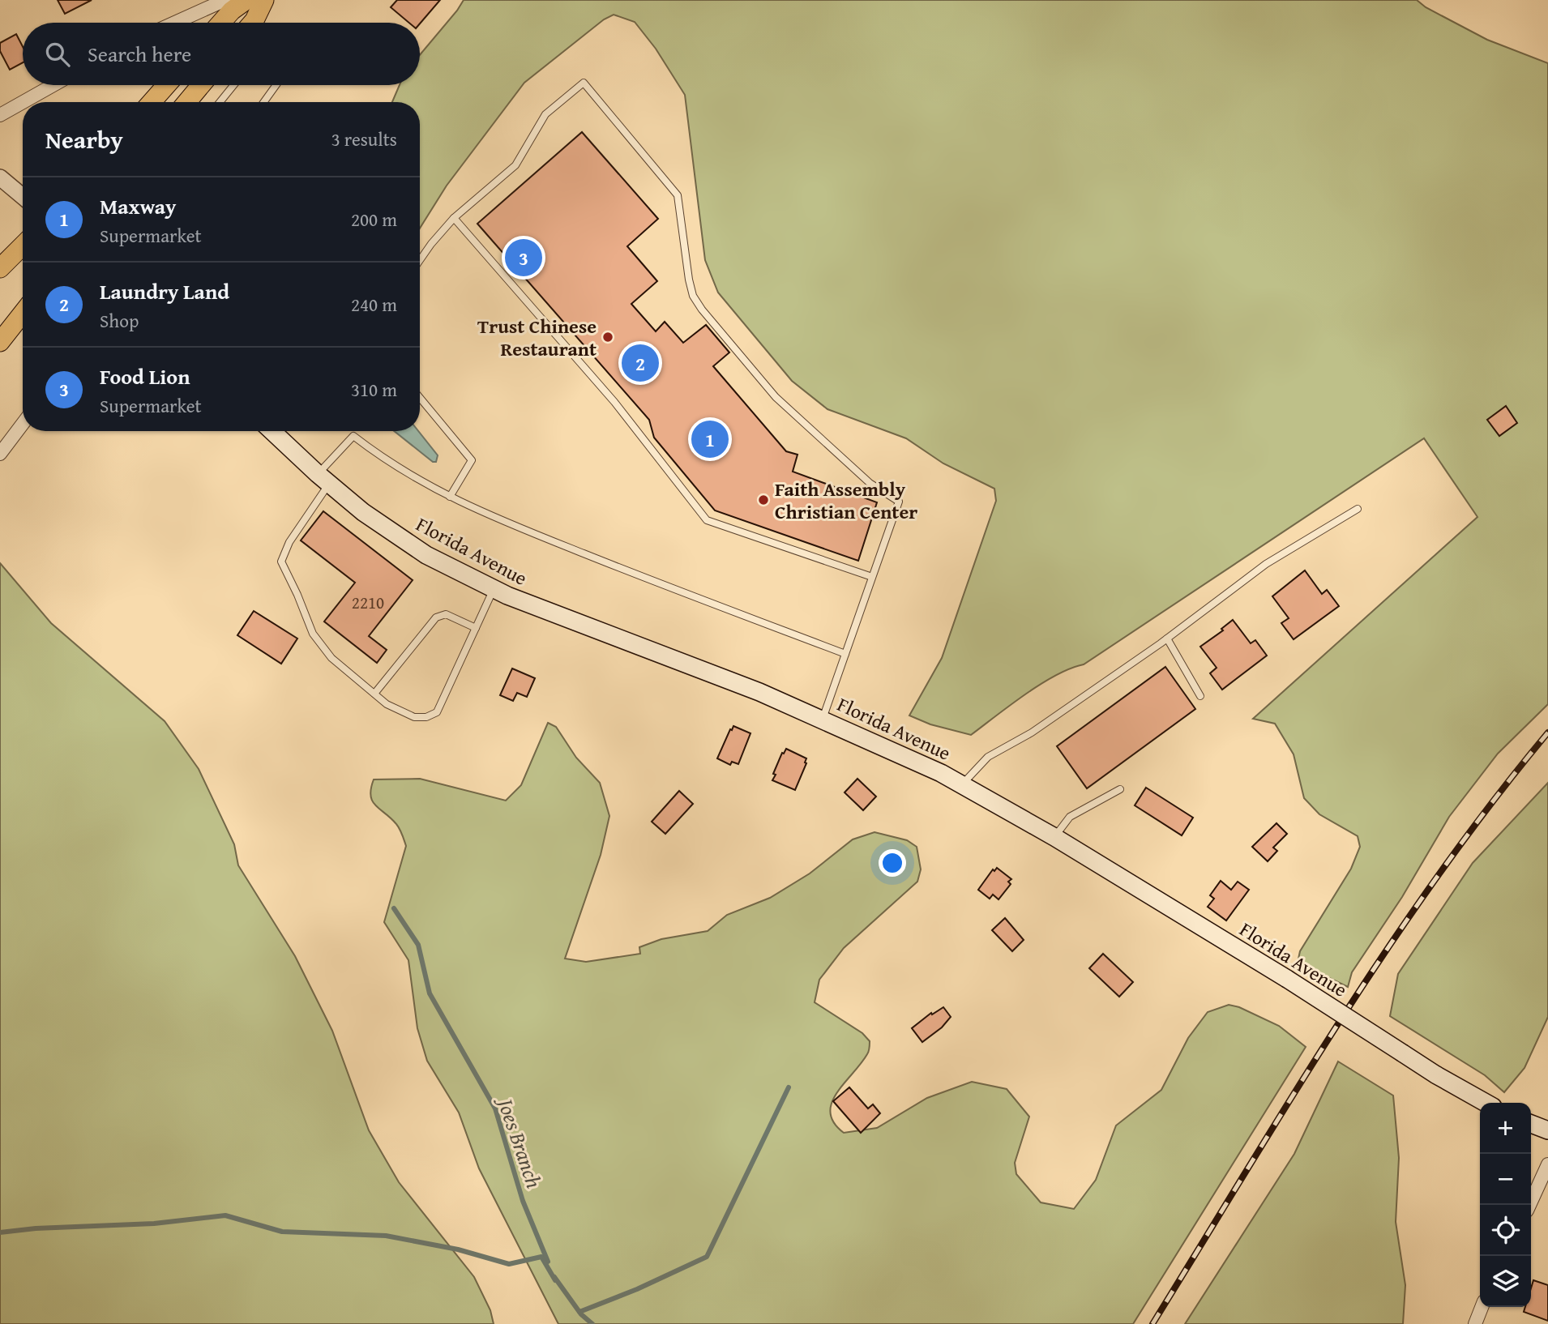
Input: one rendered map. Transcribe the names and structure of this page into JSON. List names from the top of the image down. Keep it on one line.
{"streets":{"main road":["Florida Avenue"]},"water":["Joes Branch"],"places":["Trust Chinese Restaurant","Faith Assembly Christian Center"],"house_numbers":["2210"],"page":{"search":"Search here","heading":["Nearby","3 results"],"list":[{"mark":"1","name":"Maxway","note":"Supermarket","value":"200 m"},{"mark":"2","name":"Laundry Land","note":"Shop","value":"240 m"},{"mark":"3","name":"Food Lion","note":"Supermarket","value":"310 m"}],"pins":["3","2","1"],"map_buttons":["+","−"]}}
